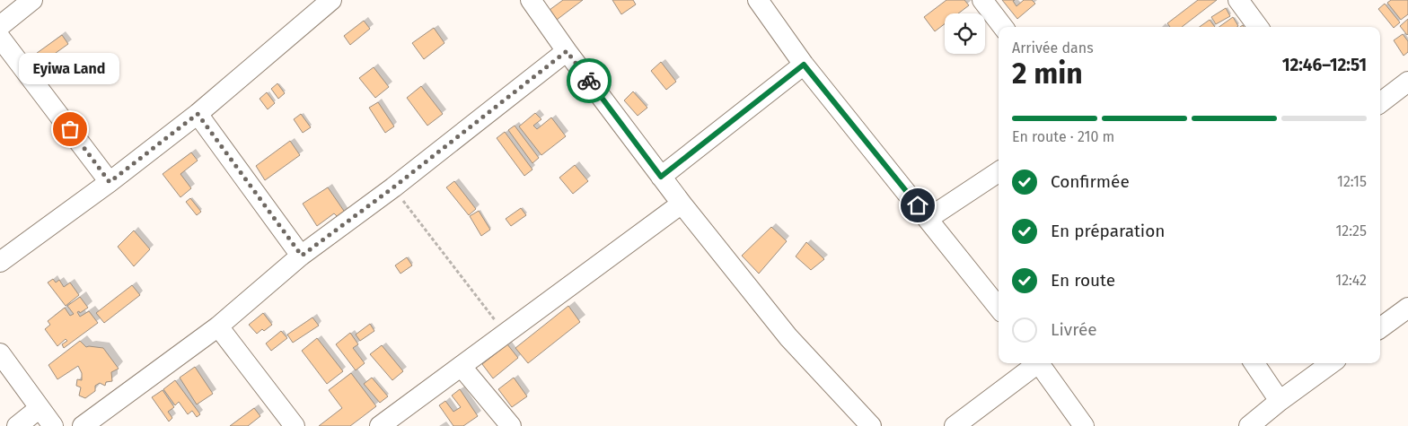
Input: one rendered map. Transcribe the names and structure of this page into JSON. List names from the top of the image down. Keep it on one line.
{"places":["Eyiwa Land"],"page":{"heading":["2 min","Arrivée dans","12:46–12:51"],"bubble":"Eyiwa Land","bar":"En route · 210 m","list":[["Confirmée","12:15"],["En préparation","12:25"],["En route","12:42"],"Livrée"]}}
